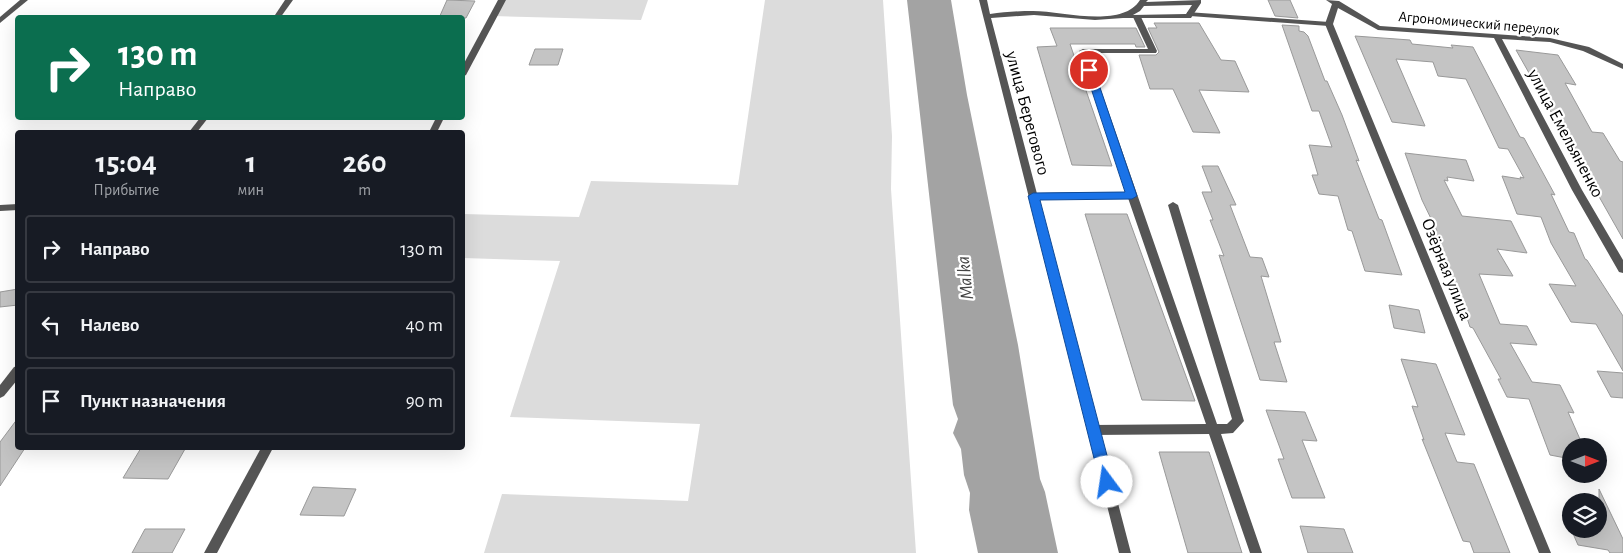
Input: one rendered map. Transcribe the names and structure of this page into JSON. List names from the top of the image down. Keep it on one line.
{"streets":{"street":["Агрономический переулок","улица Берегового","улица Емельяненко","Озёрная улица"]},"crossings":[["Агрономический переулок","улица Емельяненко"]],"water":["Malka"],"north":"right","page":{"turn":["130 m","Направо"],"eta":["15:04","Прибытие","1","мин","260","m"],"list":[{"name":"Направо","value":"130 m"},{"name":"Налево","value":"40 m"},{"name":"Пункт назначения","value":"90 m"}]}}
